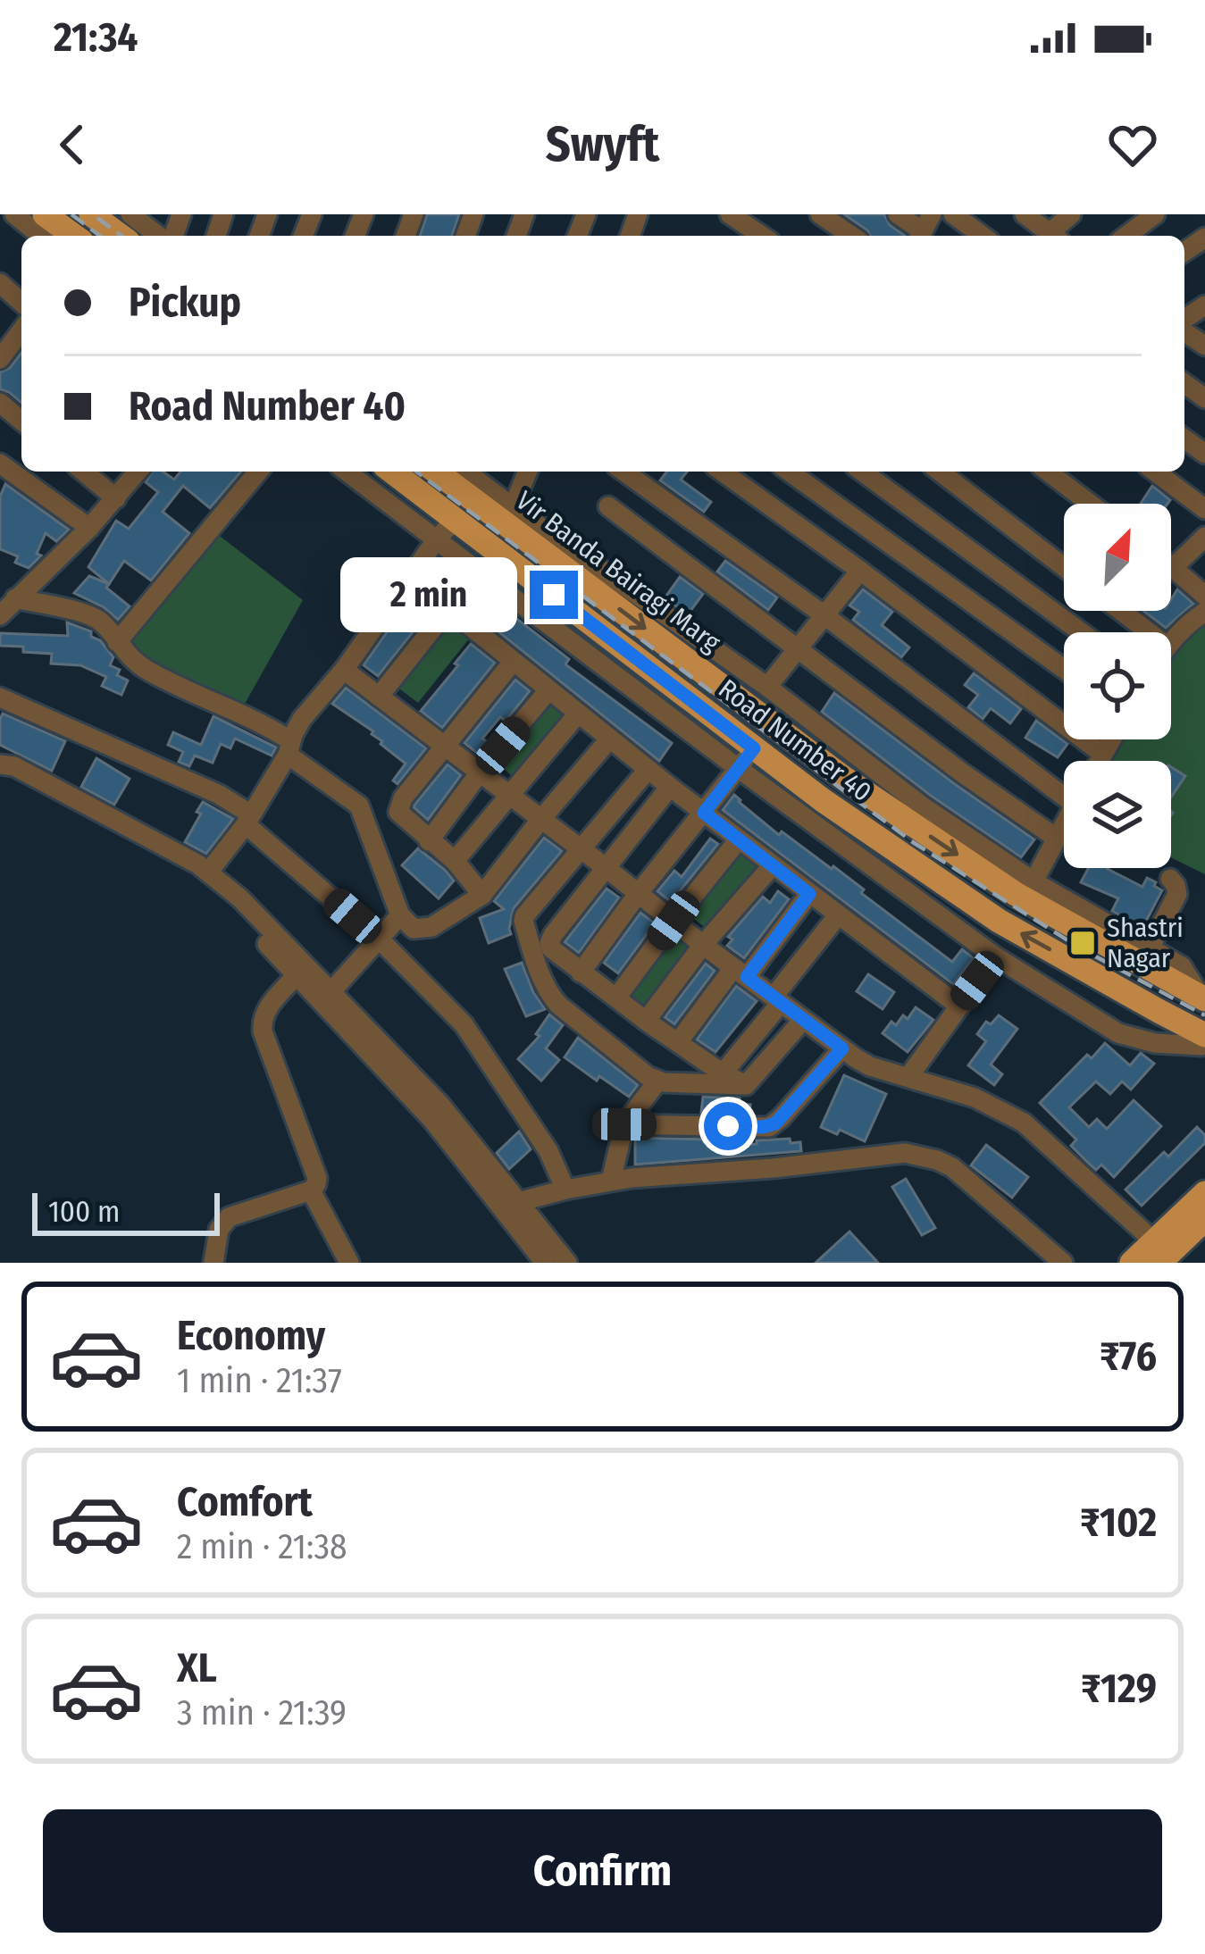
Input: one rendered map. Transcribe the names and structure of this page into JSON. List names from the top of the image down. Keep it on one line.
{"streets":{"main road":["Vir Banda Bairagi Marg","Road Number 40"]},"crossings":[["Vir Banda Bairagi Marg","Road Number 40"]],"one_way":["Vir Banda Bairagi Marg","Road Number 40"],"places":{"transit":["Shastri Nagar"]},"scale_bar":"100 m","north":"top right","page":{"status":"21:34","header":"Swyft","banner":["Pickup","Road Number 40"],"bubble":"2 min","scale":"100 m","list":[{"name":"Economy","note":"1 min · 21:37","value":"₹76"},{"name":"Comfort","note":"2 min · 21:38","value":"₹102"},{"name":"XL","note":"3 min · 21:39","value":"₹129"}],"buttons":"Confirm"}}
